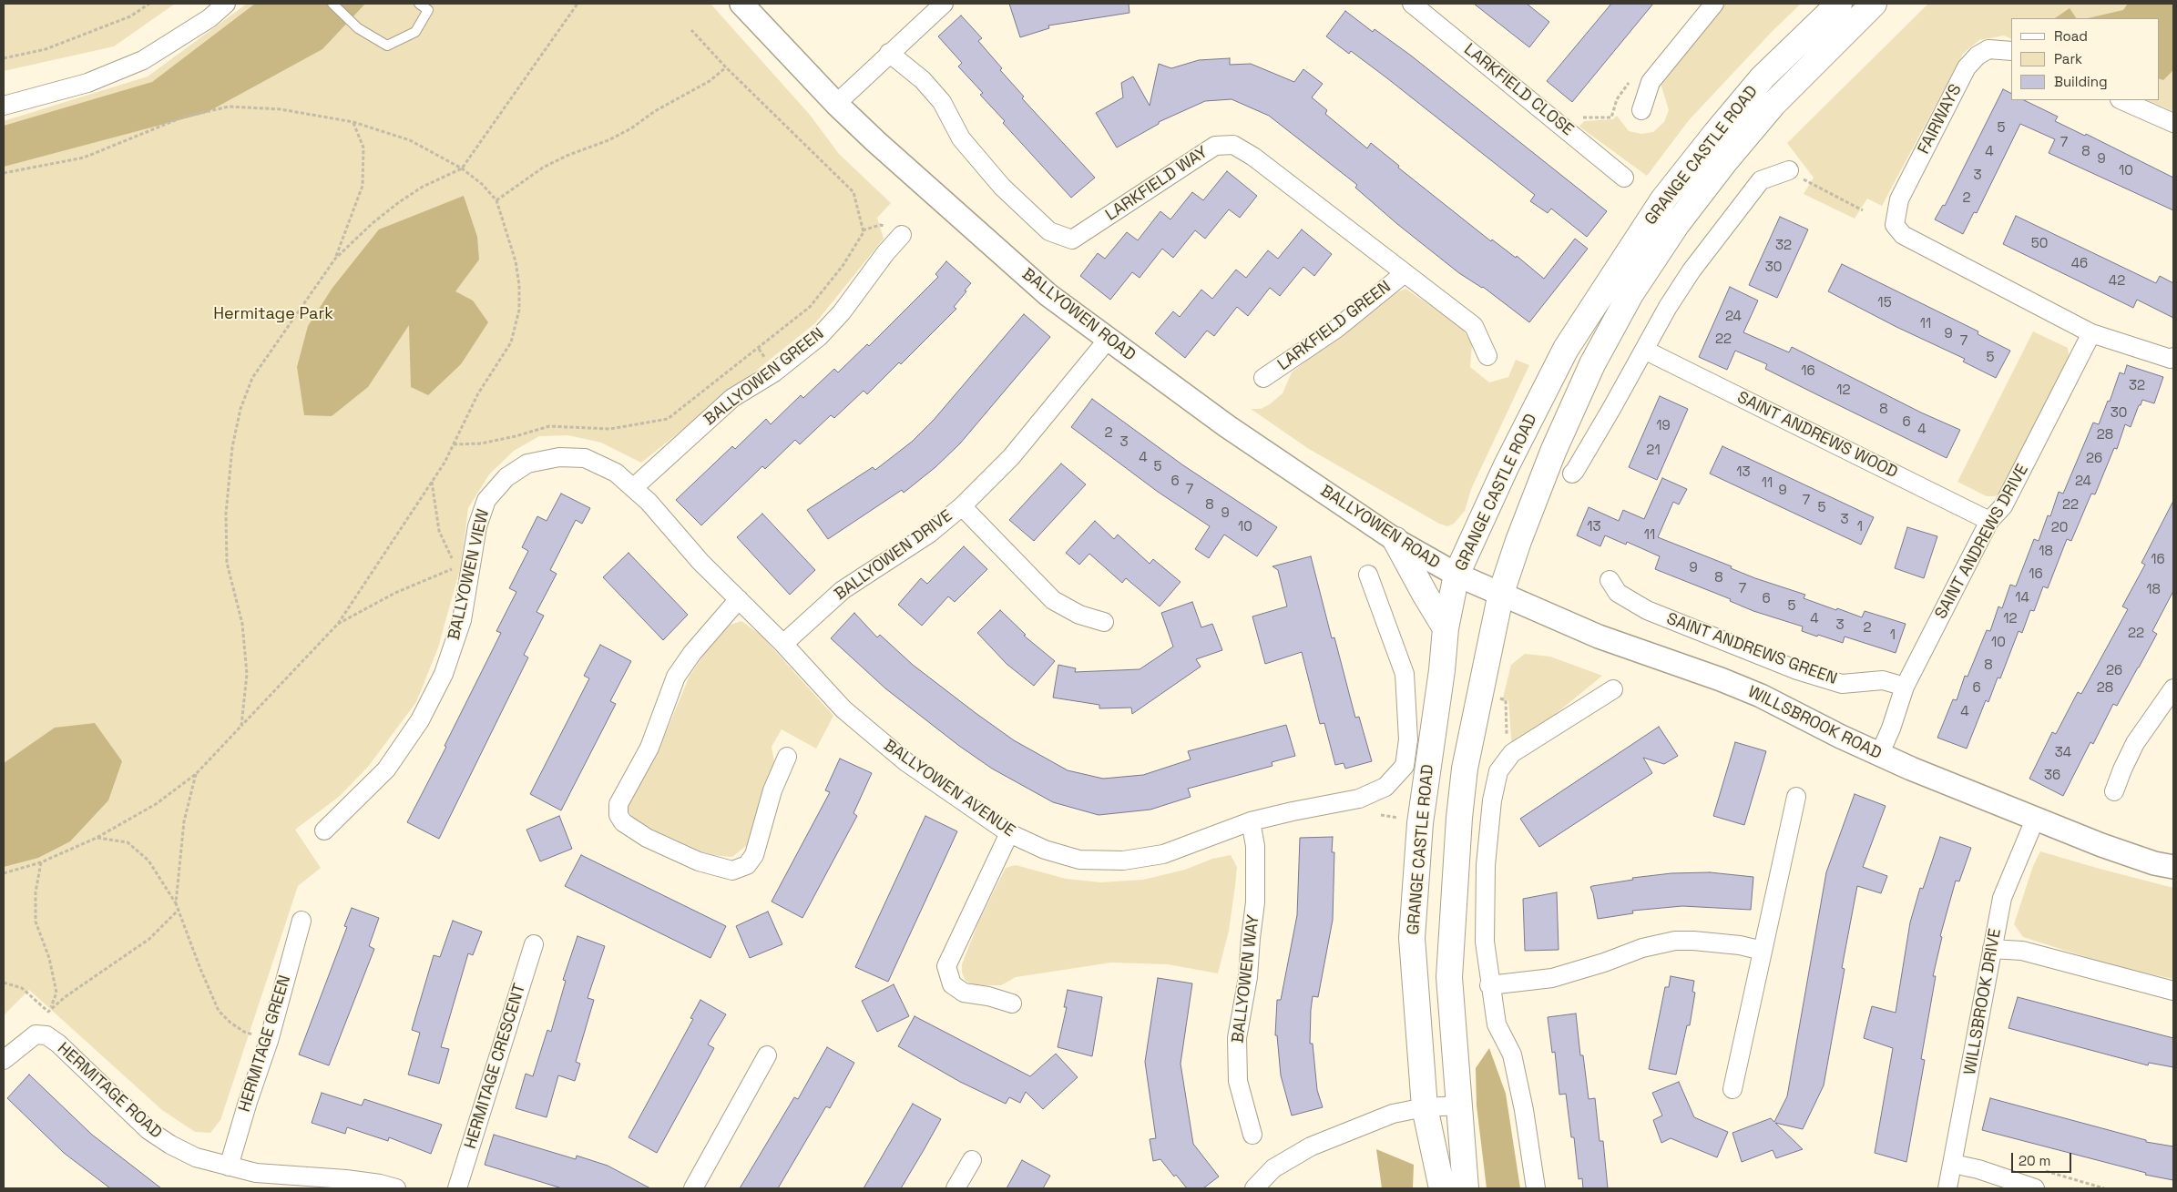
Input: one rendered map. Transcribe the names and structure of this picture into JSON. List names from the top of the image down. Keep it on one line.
{"streets":{"main road":["GRANGE CASTLE ROAD"],"street":["LARKFIELD CLOSE","FAIRWAYS","LARKFIELD WAY","BALLYOWEN ROAD","LARKFIELD GREEN","BALLYOWEN GREEN","SAINT ANDREWS WOOD","SAINT ANDREWS DRIVE","BALLYOWEN DRIVE","BALLYOWEN VIEW","SAINT ANDREWS GREEN","WILLSBROOK ROAD","BALLYOWEN AVENUE","BALLYOWEN WAY","WILLSBROOK DRIVE","HERMITAGE GREEN","HERMITAGE CRESCENT","HERMITAGE ROAD"]},"crossings":[["FAIRWAYS","SAINT ANDREWS DRIVE"],["GRANGE CASTLE ROAD","BALLYOWEN ROAD"],["GRANGE CASTLE ROAD","WILLSBROOK ROAD"],["LARKFIELD WAY","LARKFIELD GREEN"],["BALLYOWEN ROAD","BALLYOWEN DRIVE"],["BALLYOWEN ROAD","WILLSBROOK ROAD"],["BALLYOWEN GREEN","BALLYOWEN VIEW"],["BALLYOWEN GREEN","BALLYOWEN AVENUE"],["SAINT ANDREWS WOOD","SAINT ANDREWS DRIVE"],["SAINT ANDREWS DRIVE","SAINT ANDREWS GREEN"],["SAINT ANDREWS DRIVE","WILLSBROOK ROAD"],["BALLYOWEN DRIVE","BALLYOWEN AVENUE"],["BALLYOWEN VIEW","BALLYOWEN AVENUE"],["WILLSBROOK ROAD","WILLSBROOK DRIVE"],["BALLYOWEN AVENUE","BALLYOWEN WAY"],["HERMITAGE GREEN","HERMITAGE ROAD"]],"parks":["Hermitage Park"],"house_numbers":["5","7","4","8","9","10","3","2","50","32","46","30","42","15","24","11","9","22","7","5","16","32","12","8","30","6","19","4","2","28","3","21","4","26","5","13","6","24","11","7","9","7","8","22","5","9","3","10","13","1","20","11","18","16","9","16","8","7","18","14","6","5","4","12","3","2","22","1","10","8","26","6","28","4","34","36"],"legend":["Road","Park","Building"],"scale_bar":"20 m"}
